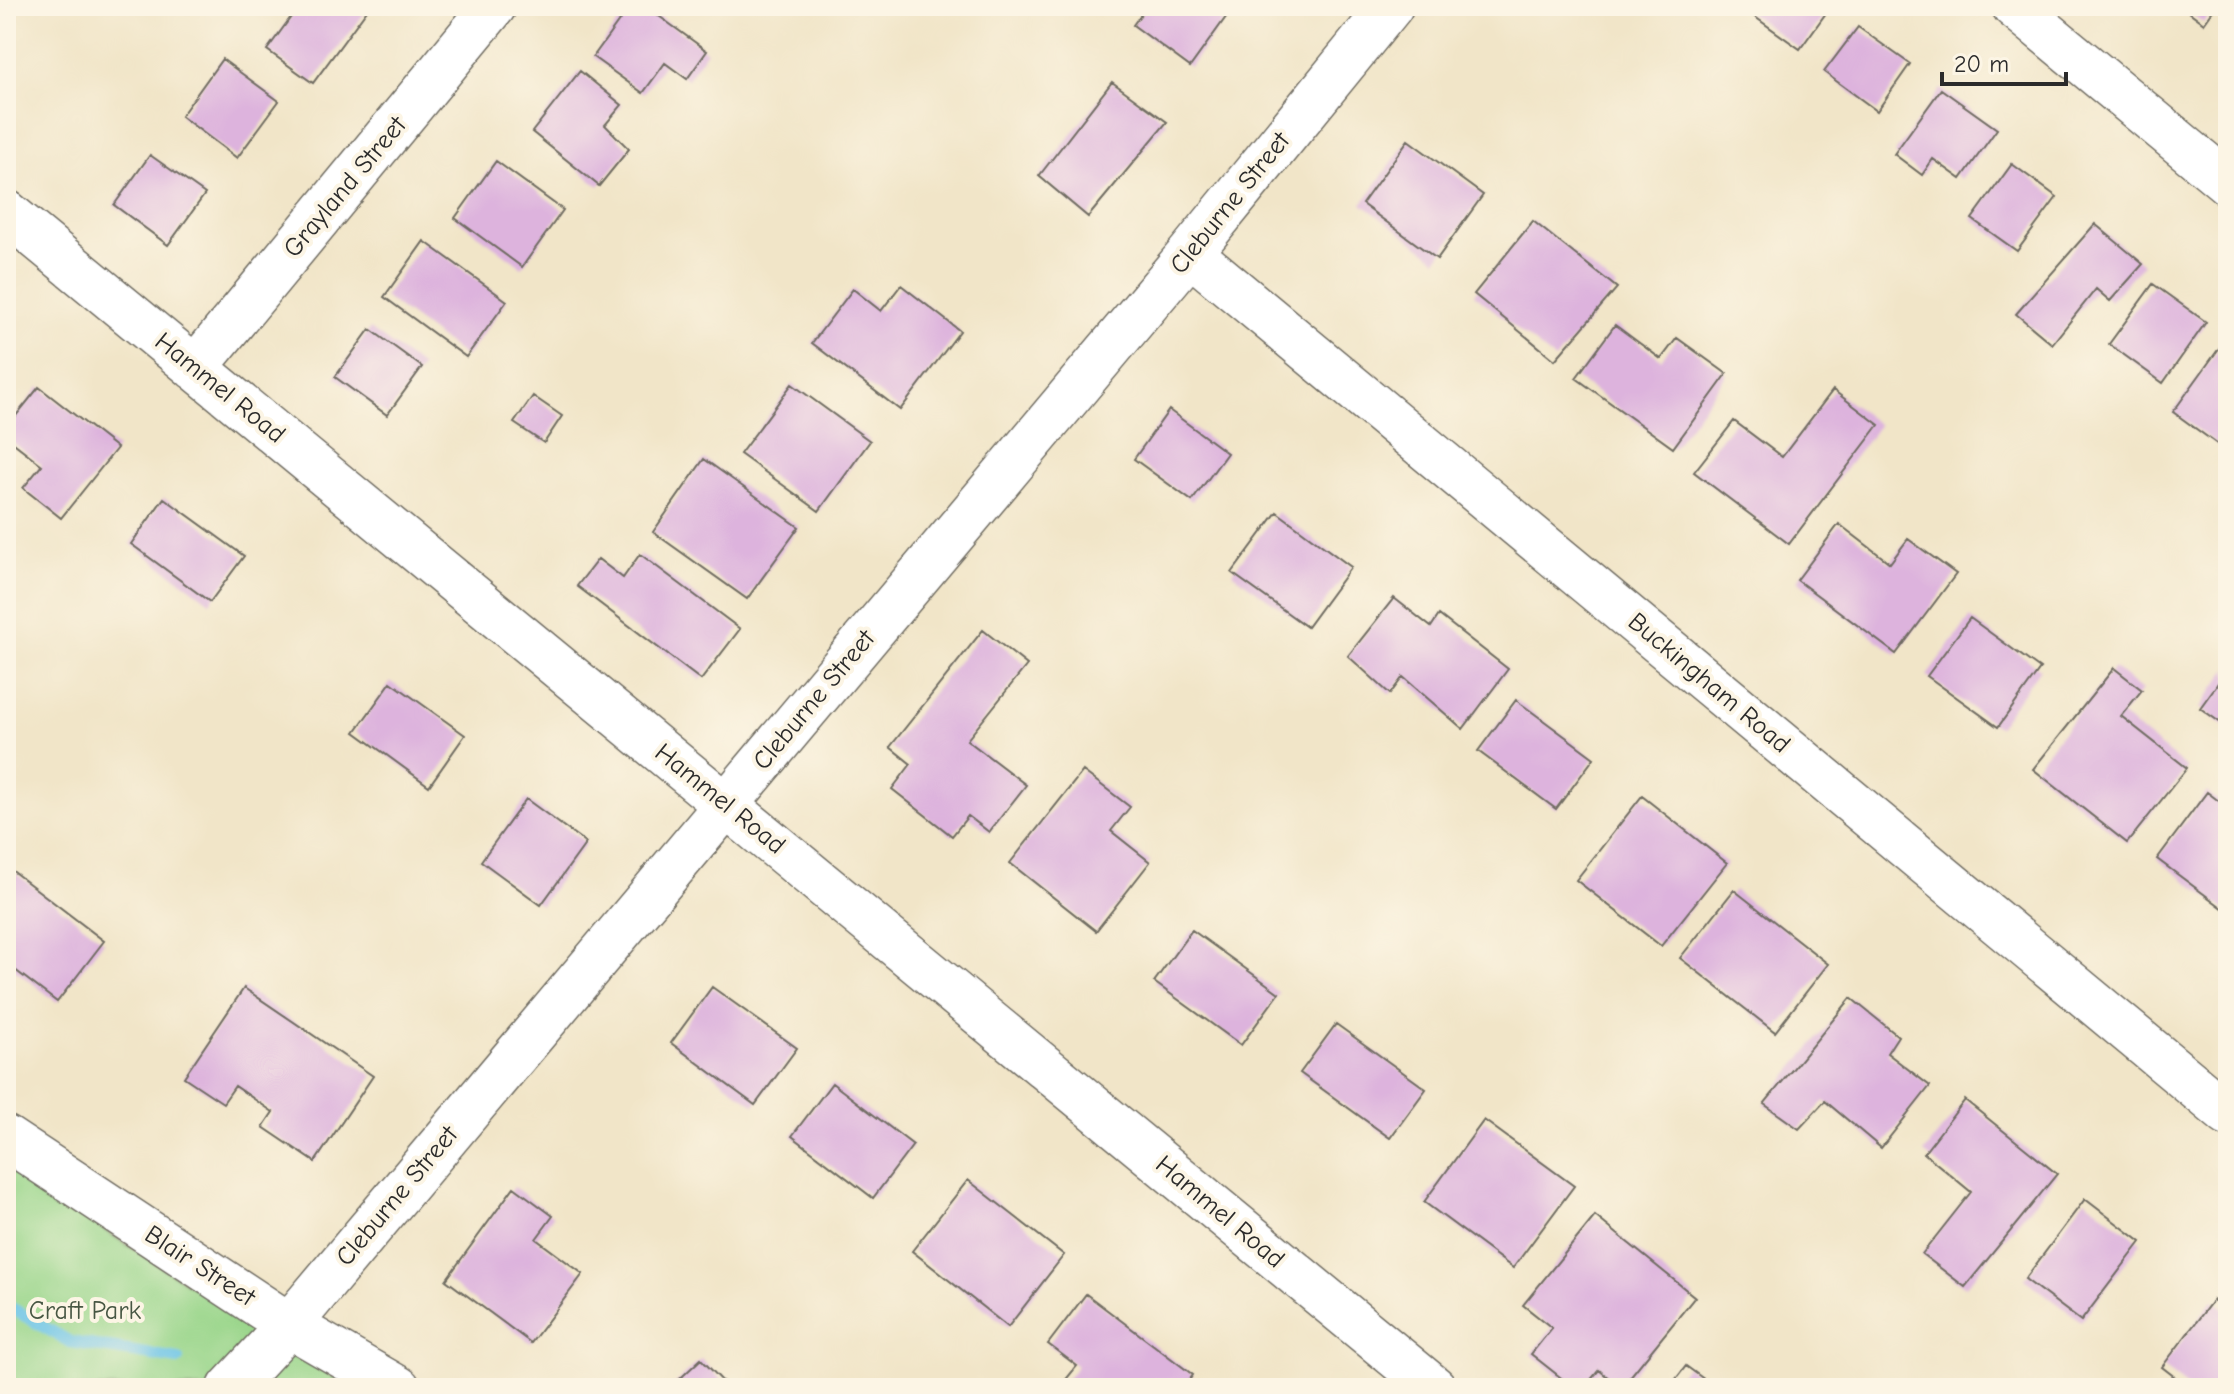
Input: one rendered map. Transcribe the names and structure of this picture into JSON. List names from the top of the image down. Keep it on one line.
{"streets":{"street":["Grayland Street","Cleburne Street","Hammel Road","Buckingham Road","Blair Street"]},"crossings":[["Grayland Street","Hammel Road"],["Cleburne Street","Hammel Road"],["Cleburne Street","Buckingham Road"],["Cleburne Street","Blair Street"]],"parks":["Craft Park"],"scale_bar":"20 m"}
